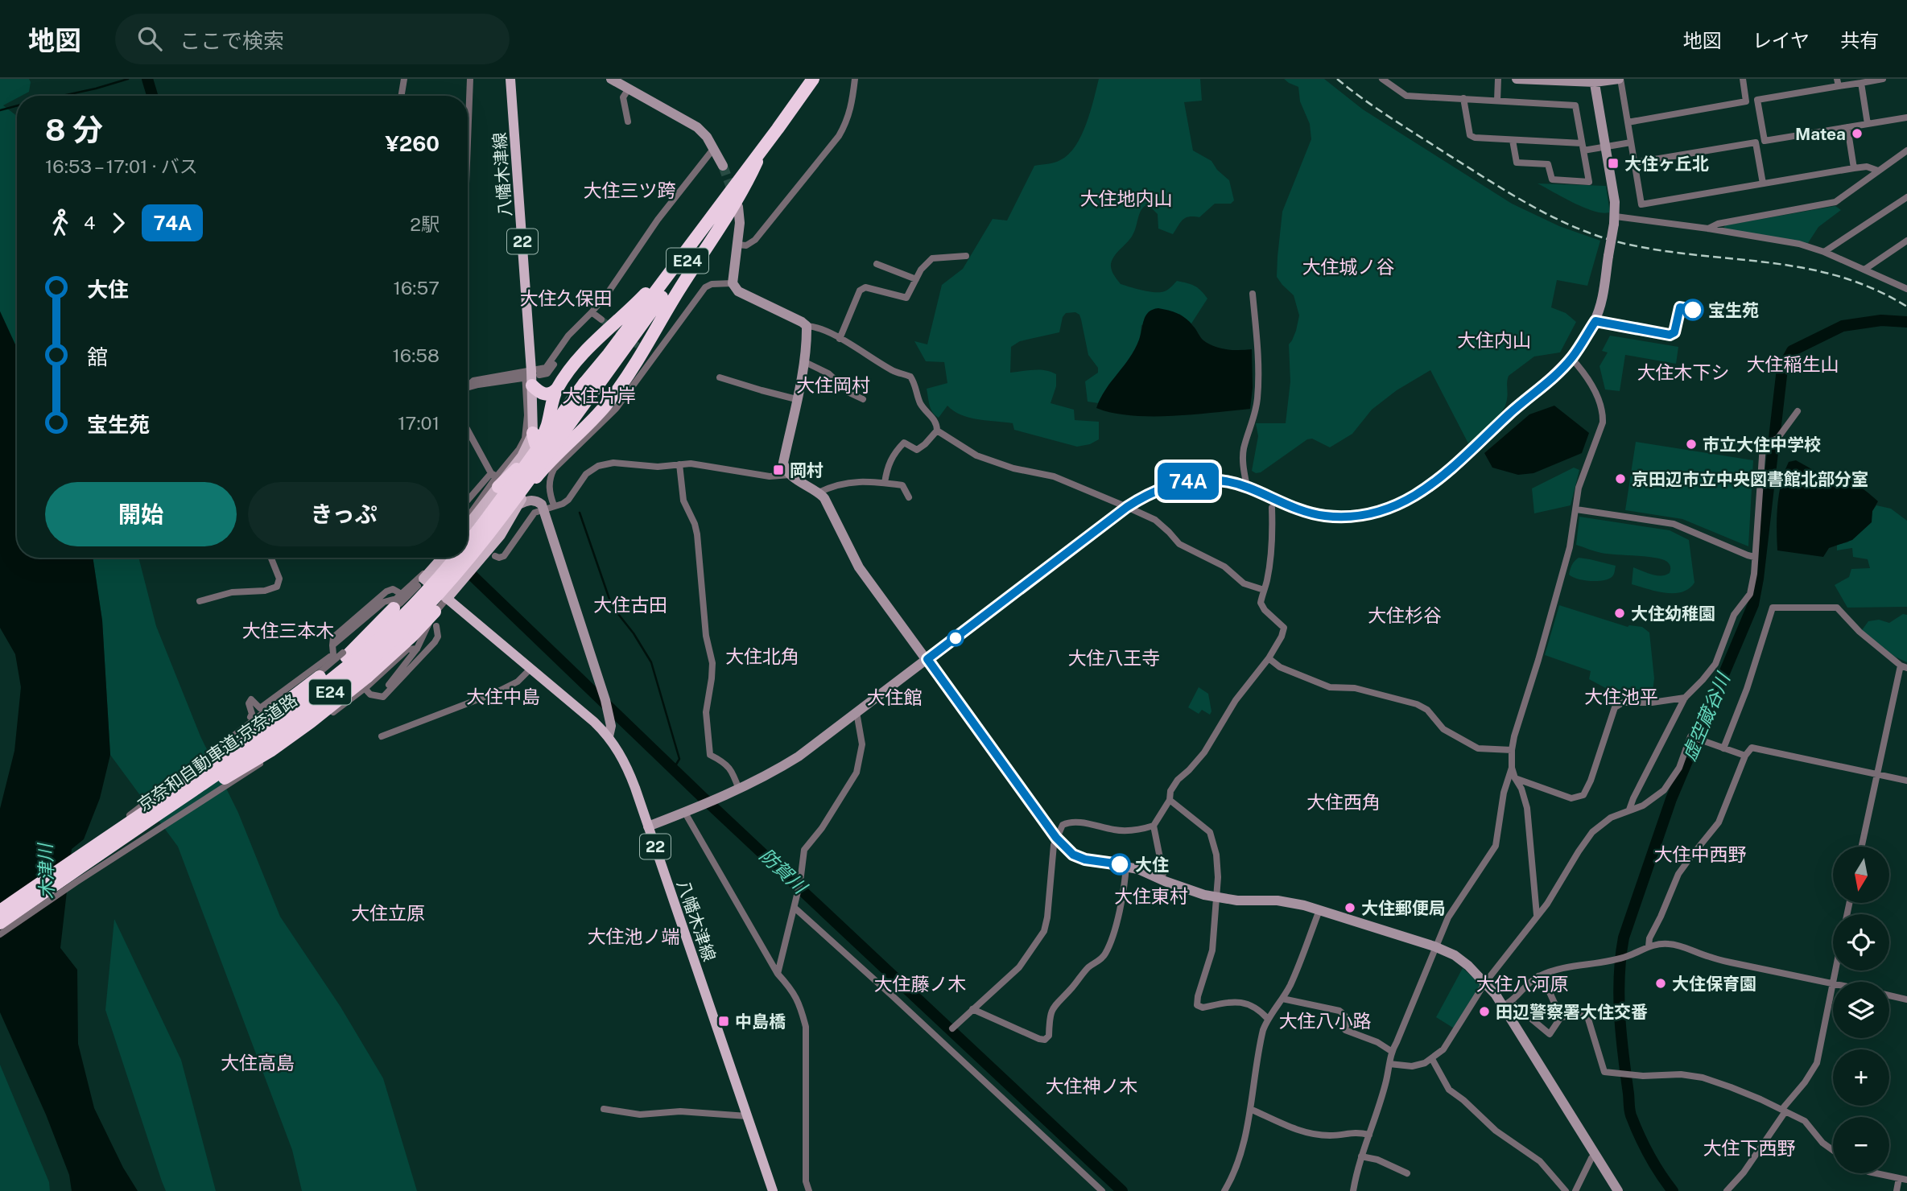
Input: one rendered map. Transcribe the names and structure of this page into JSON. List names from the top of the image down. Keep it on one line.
{"streets":{"highway":["E24","京奈和自動車道;京奈道路"],"main road":["八幡木津線","22"]},"districts":["大住三ツ跨","大住地内山","大住城ノ谷","大住久保田","大住内山","大住稲生山","大住木下シ","大住岡村","大住片岸","大住古田","大住杉谷","大住三本木","大住北角","大住八王寺","大住中島","大住池平","大住館","大住西角","大住中西野","大住東村","大住立原","大住池ノ端","大住藤ノ木","大住八河原","大住八小路","大住高島","大住神ノ木","大住下西野"],"water":["虚空蔵谷川","防賀川","木津川"],"places":{"other":["Matea","宝生苑","市立大住中学校","京田辺市立中央図書館北部分室","大住幼稚園","大住","大住郵便局","大住保育園","田辺警察署大住交番"],"transit":["大住ヶ丘北","岡村","中島橋"]},"lines":["bus line 74A"],"north":"bottom","page":{"header":"地図","search":"ここで検索","nav":["地図","レイヤ","共有"],"on_map":"74A","heading":["8 分","16:53 – 17:01 · バス","¥260"],"legs":["4","74A","2駅"],"list":[{"name":"大住","value":"16:57"},{"name":"舘","value":"16:58"},{"name":"宝生苑","value":"17:01"}],"buttons":["開始","きっぷ"],"map_buttons":["+","−"]}}
